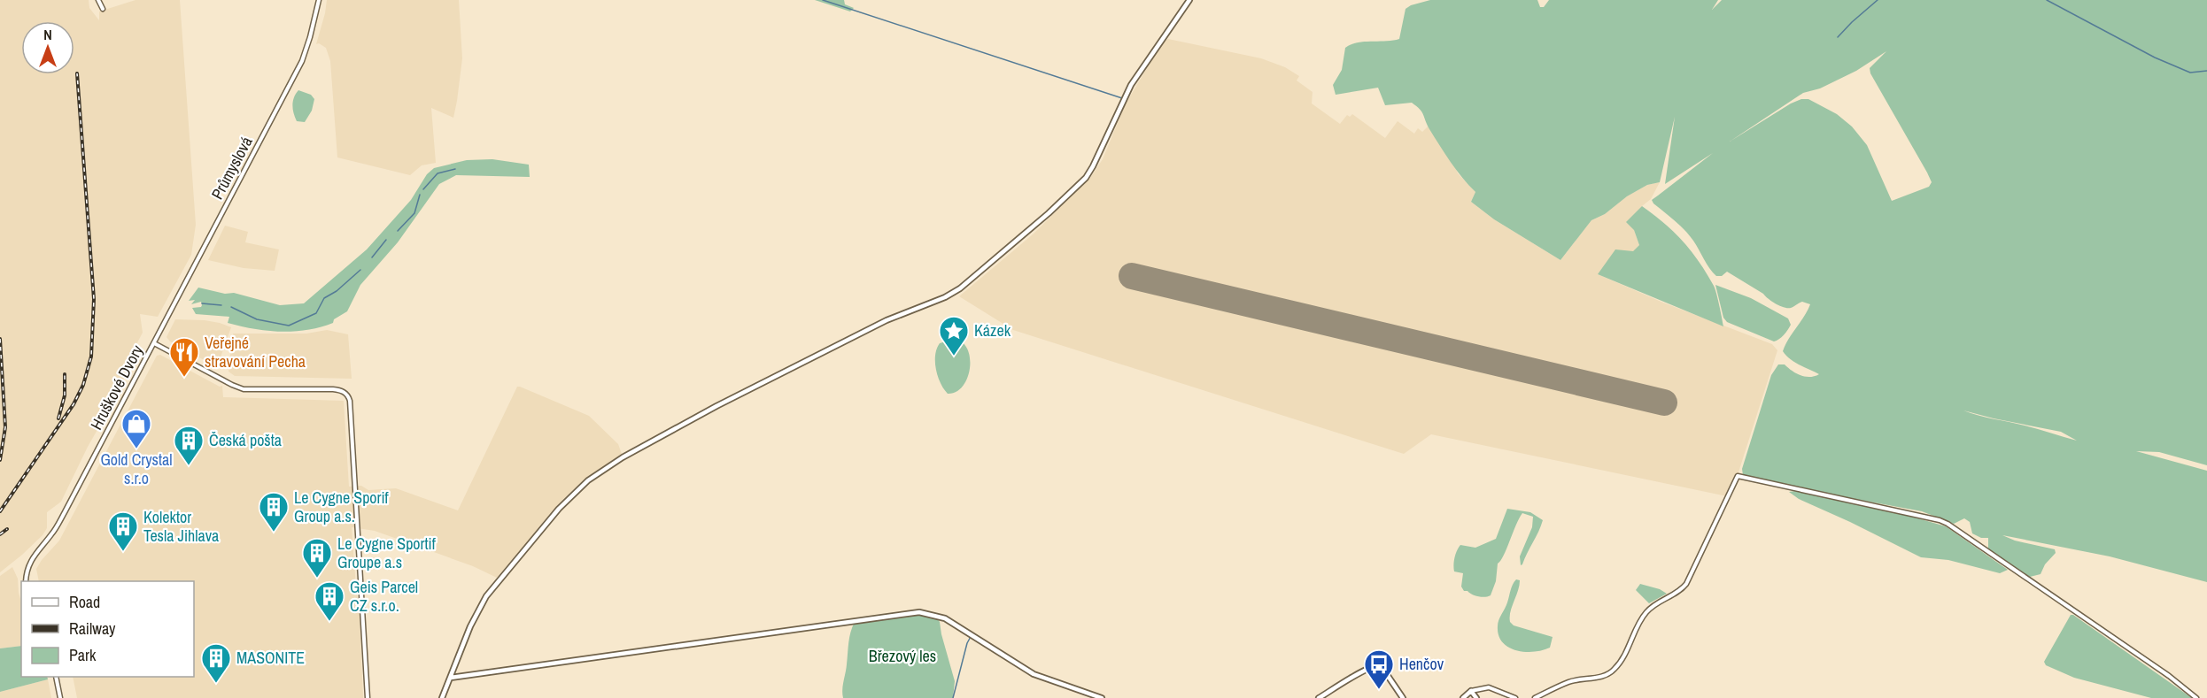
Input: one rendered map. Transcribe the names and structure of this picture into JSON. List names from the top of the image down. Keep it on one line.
{"streets":{"street":["Průmyslová","Hruškové Dvory"]},"crossings":[["Průmyslová","Hruškové Dvory"]],"parks":["Březový les"],"places":{"place":["Kázek"],"restaurant":["Veřejné stravování Pecha"],"shop":["Gold Crystal s.r.o"],"building":["Česká pošta","Le Cygne Sporif Group a.s.","Kolektor Tesla Jihlava","Le Cygne Sportif Groupe a.s","Geis Parcel CZ s.r.o.","MASONITE"],"bus stop":["Henčov"]},"legend":["Road","Railway","Park"],"north":"top"}
